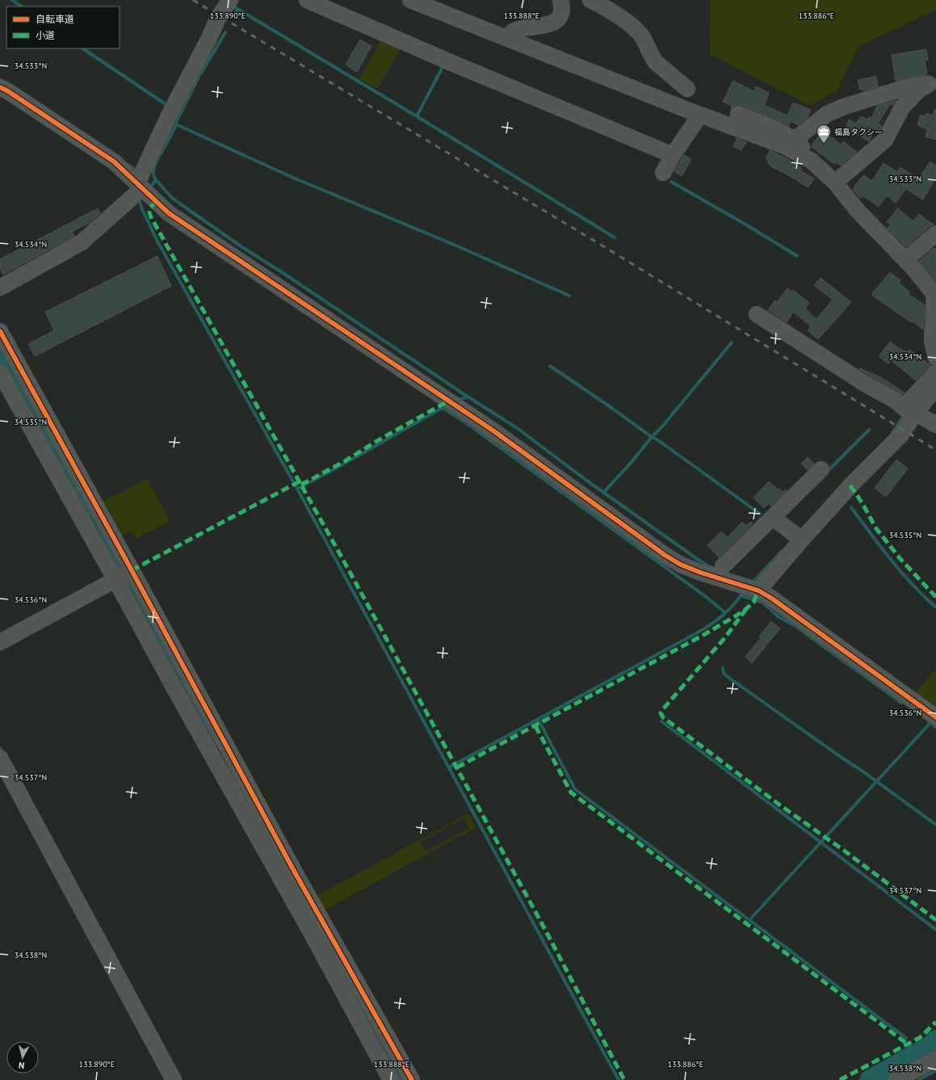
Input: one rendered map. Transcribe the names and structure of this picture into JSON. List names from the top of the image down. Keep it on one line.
{"places":{"office":["福島タクシー"]},"legend":["自転車道","小道"],"north":"bottom","coordinates":["133.890°E","133.888°E","133.886°E","34.533°N","34.534°N","34.535°N","34.536°N","34.537°N","34.538°N"]}
